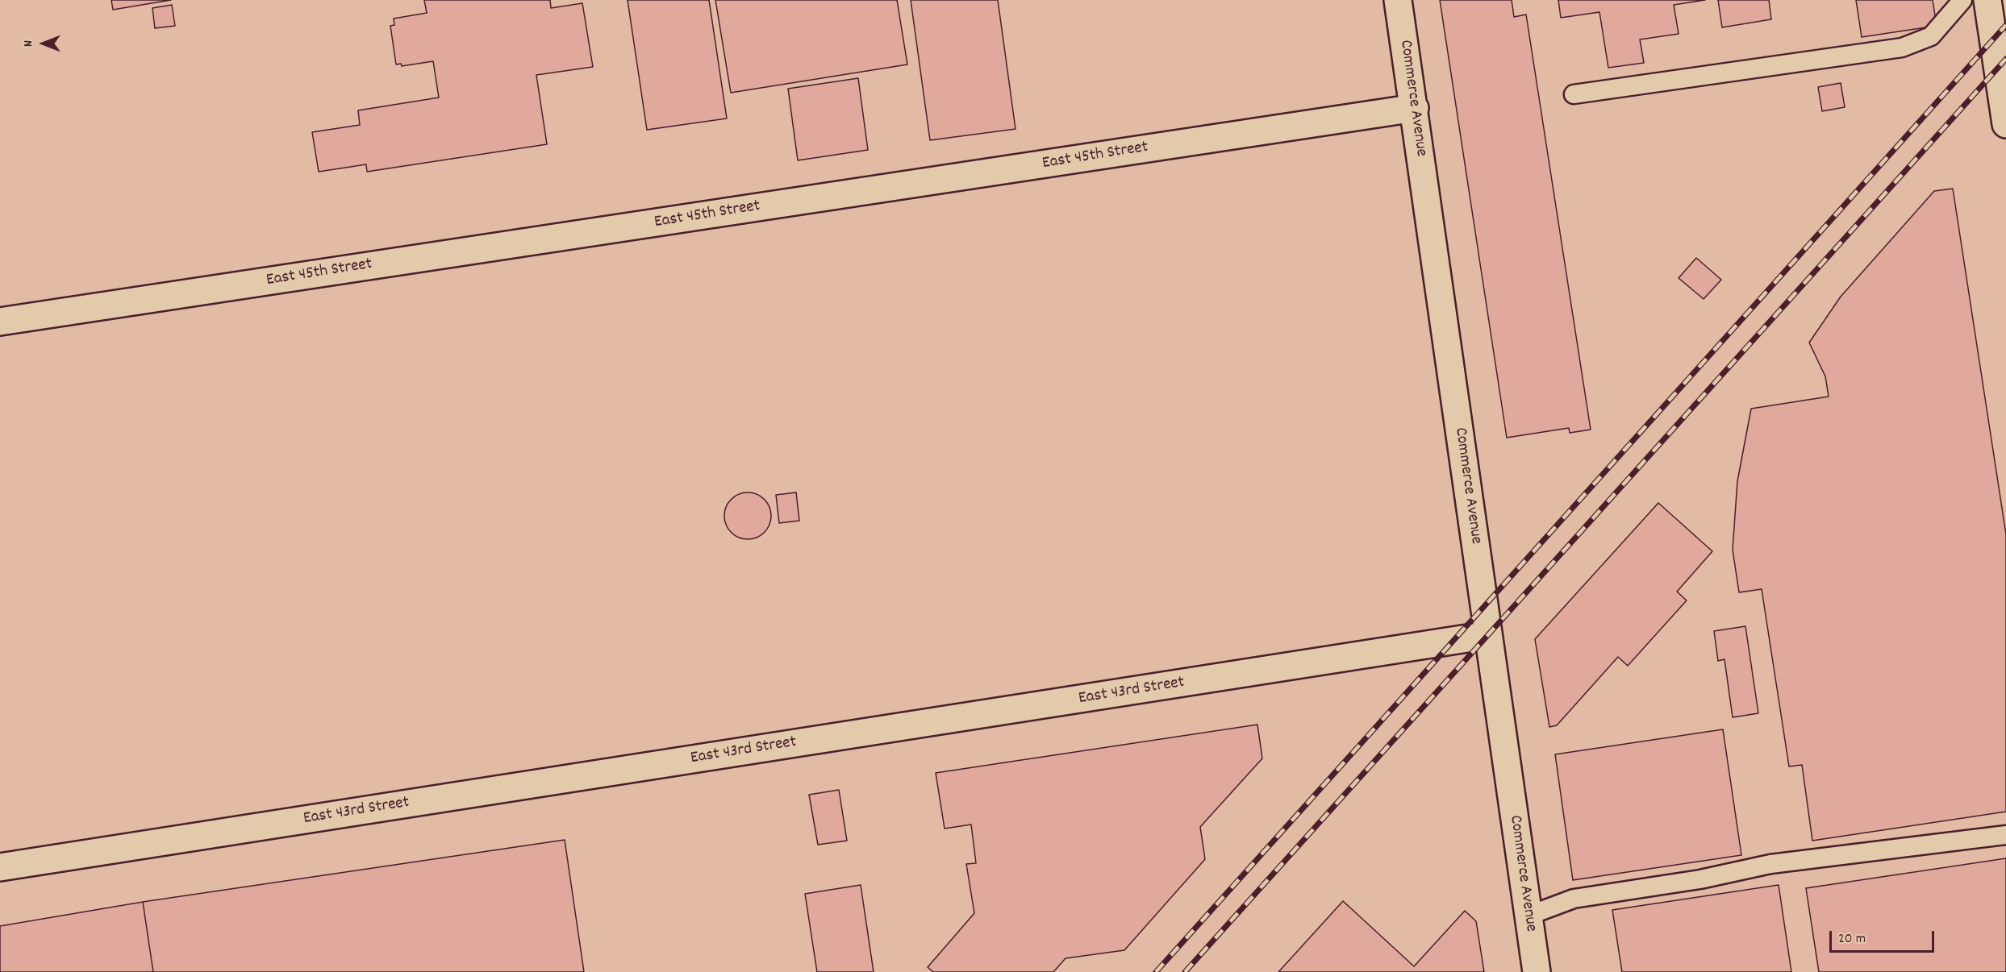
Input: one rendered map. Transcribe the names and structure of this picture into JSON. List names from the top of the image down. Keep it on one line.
{"streets":{"street":["Commerce Avenue","East 45th Street","East 43rd Street"]},"crossings":[["Commerce Avenue","East 45th Street"],["Commerce Avenue","East 43rd Street"]],"scale_bar":"20 m","north":"left"}
